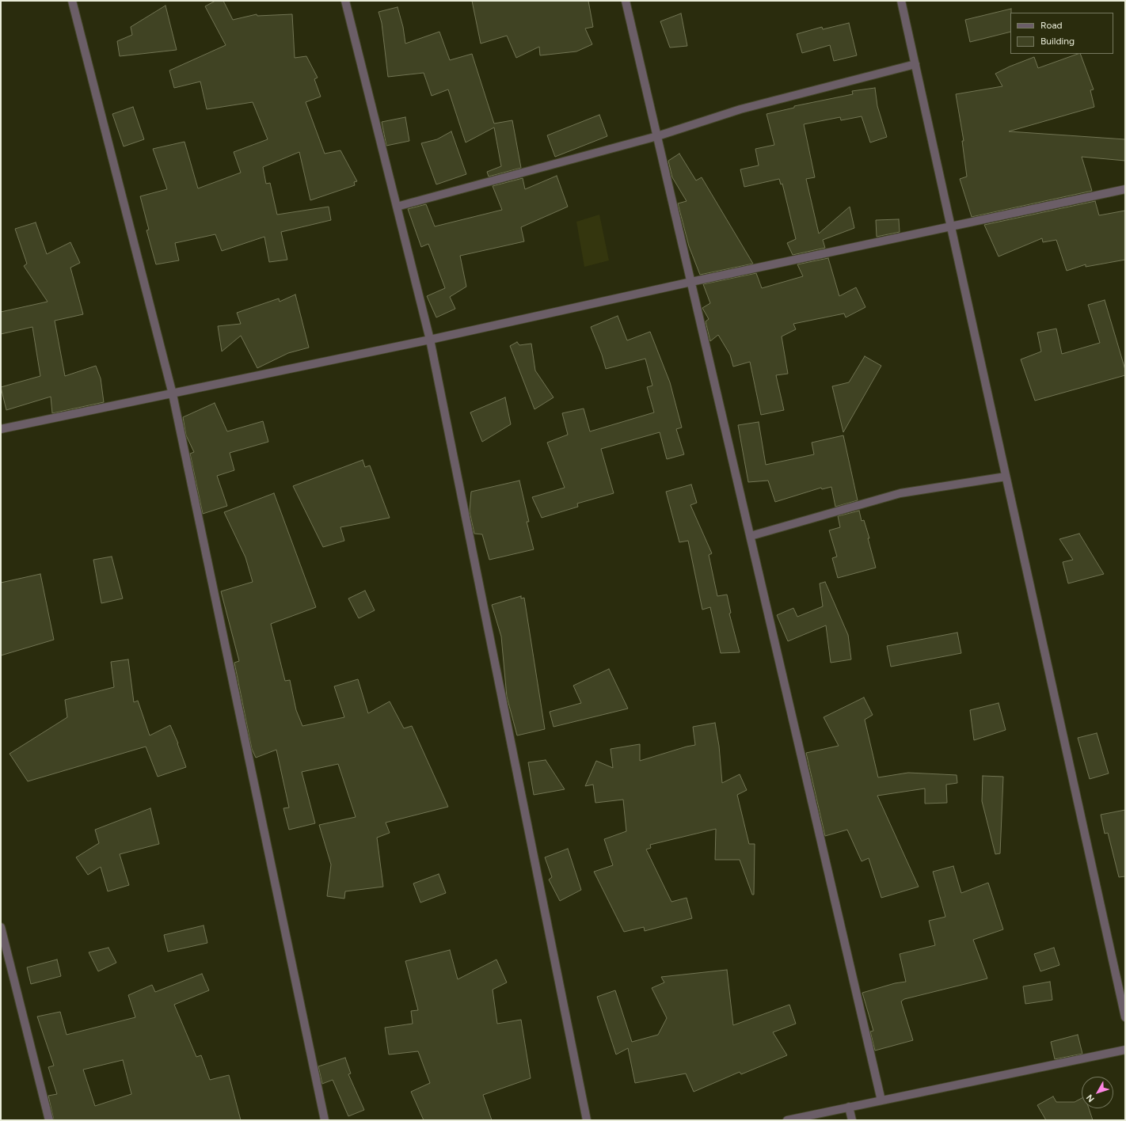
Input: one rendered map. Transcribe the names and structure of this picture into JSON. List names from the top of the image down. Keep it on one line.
{"legend":["Road","Building"],"north":"bottom left"}
